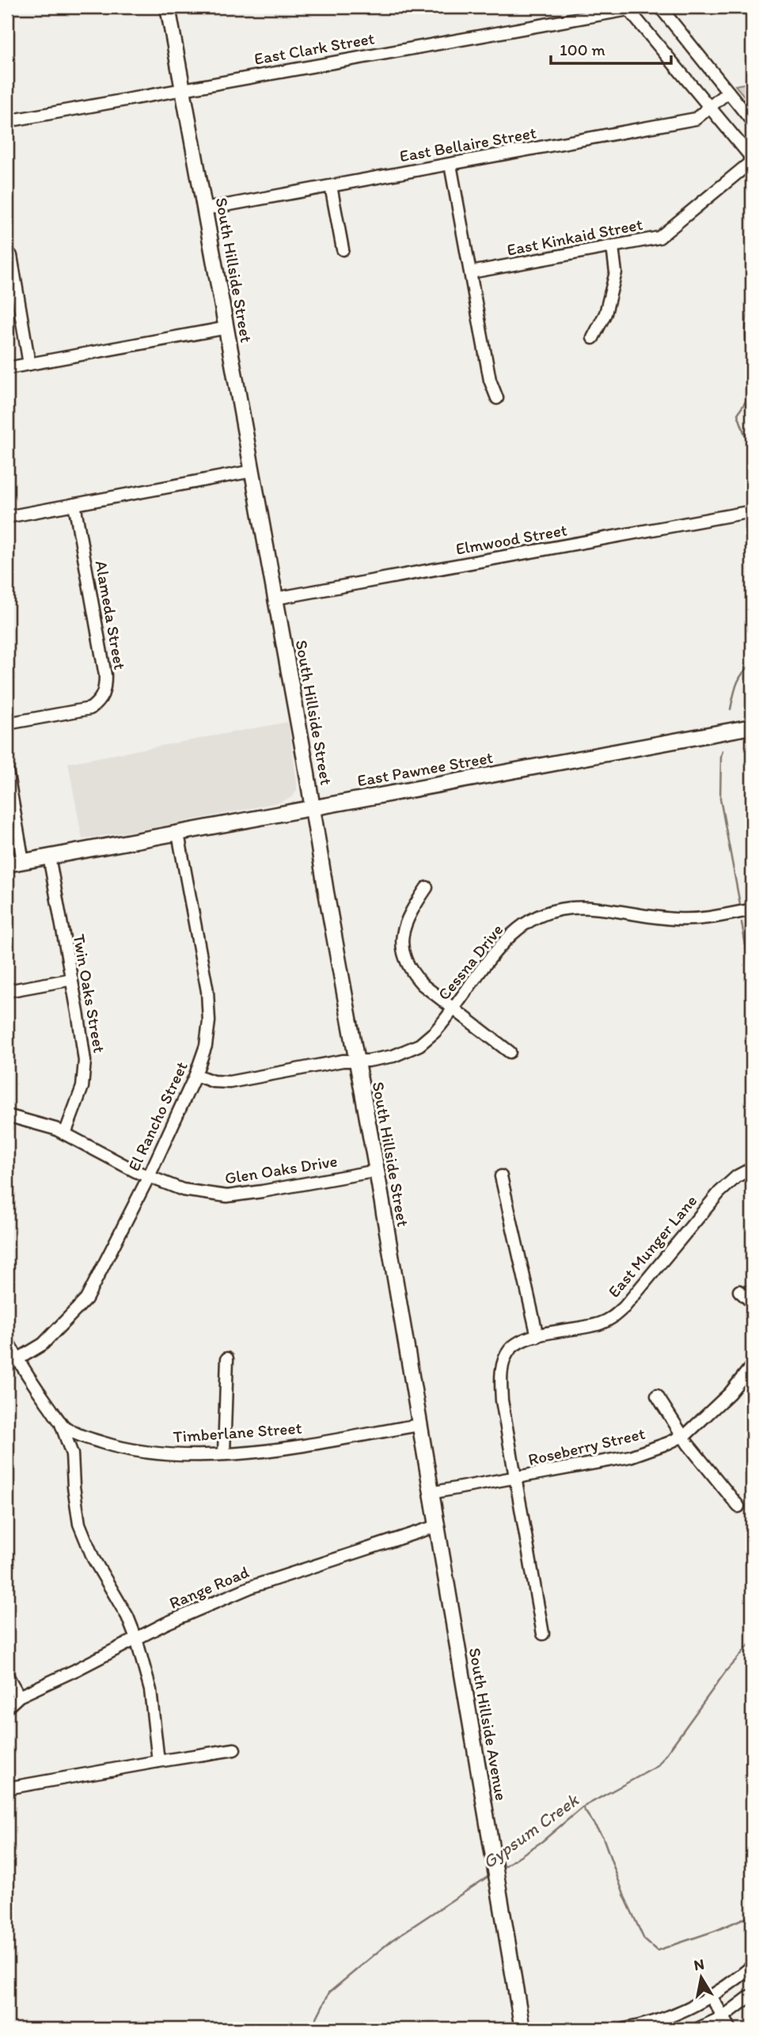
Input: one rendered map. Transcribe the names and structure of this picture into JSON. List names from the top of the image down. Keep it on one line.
{"streets":{"main road":["South Hillside Street","East Pawnee Street","South Hillside Avenue"],"street":["East Clark Street","East Bellaire Street","East Kinkaid Street","Elmwood Street","Alameda Street","Cessna Drive","Twin Oaks Street","El Rancho Street","Glen Oaks Drive","East Munger Lane","Timberlane Street","Roseberry Street","Range Road"]},"crossings":[["East Clark Street","East Bellaire Street"],["East Clark Street","East Kinkaid Street"],["East Clark Street","South Hillside Street"],["East Bellaire Street","East Kinkaid Street"],["East Bellaire Street","South Hillside Street"],["South Hillside Street","Elmwood Street"],["South Hillside Street","East Pawnee Street"],["South Hillside Street","Cessna Drive"],["South Hillside Street","Glen Oaks Drive"],["South Hillside Street","Timberlane Street"],["South Hillside Street","South Hillside Avenue"],["East Pawnee Street","Twin Oaks Street"],["East Pawnee Street","El Rancho Street"],["Cessna Drive","El Rancho Street"],["Twin Oaks Street","Glen Oaks Drive"],["El Rancho Street","Glen Oaks Drive"],["El Rancho Street","Timberlane Street"],["East Munger Lane","Roseberry Street"],["Timberlane Street","South Hillside Avenue"],["Roseberry Street","South Hillside Avenue"],["Range Road","South Hillside Avenue"]],"water":["Gypsum Creek"],"scale_bar":"100 m","north":"top"}
